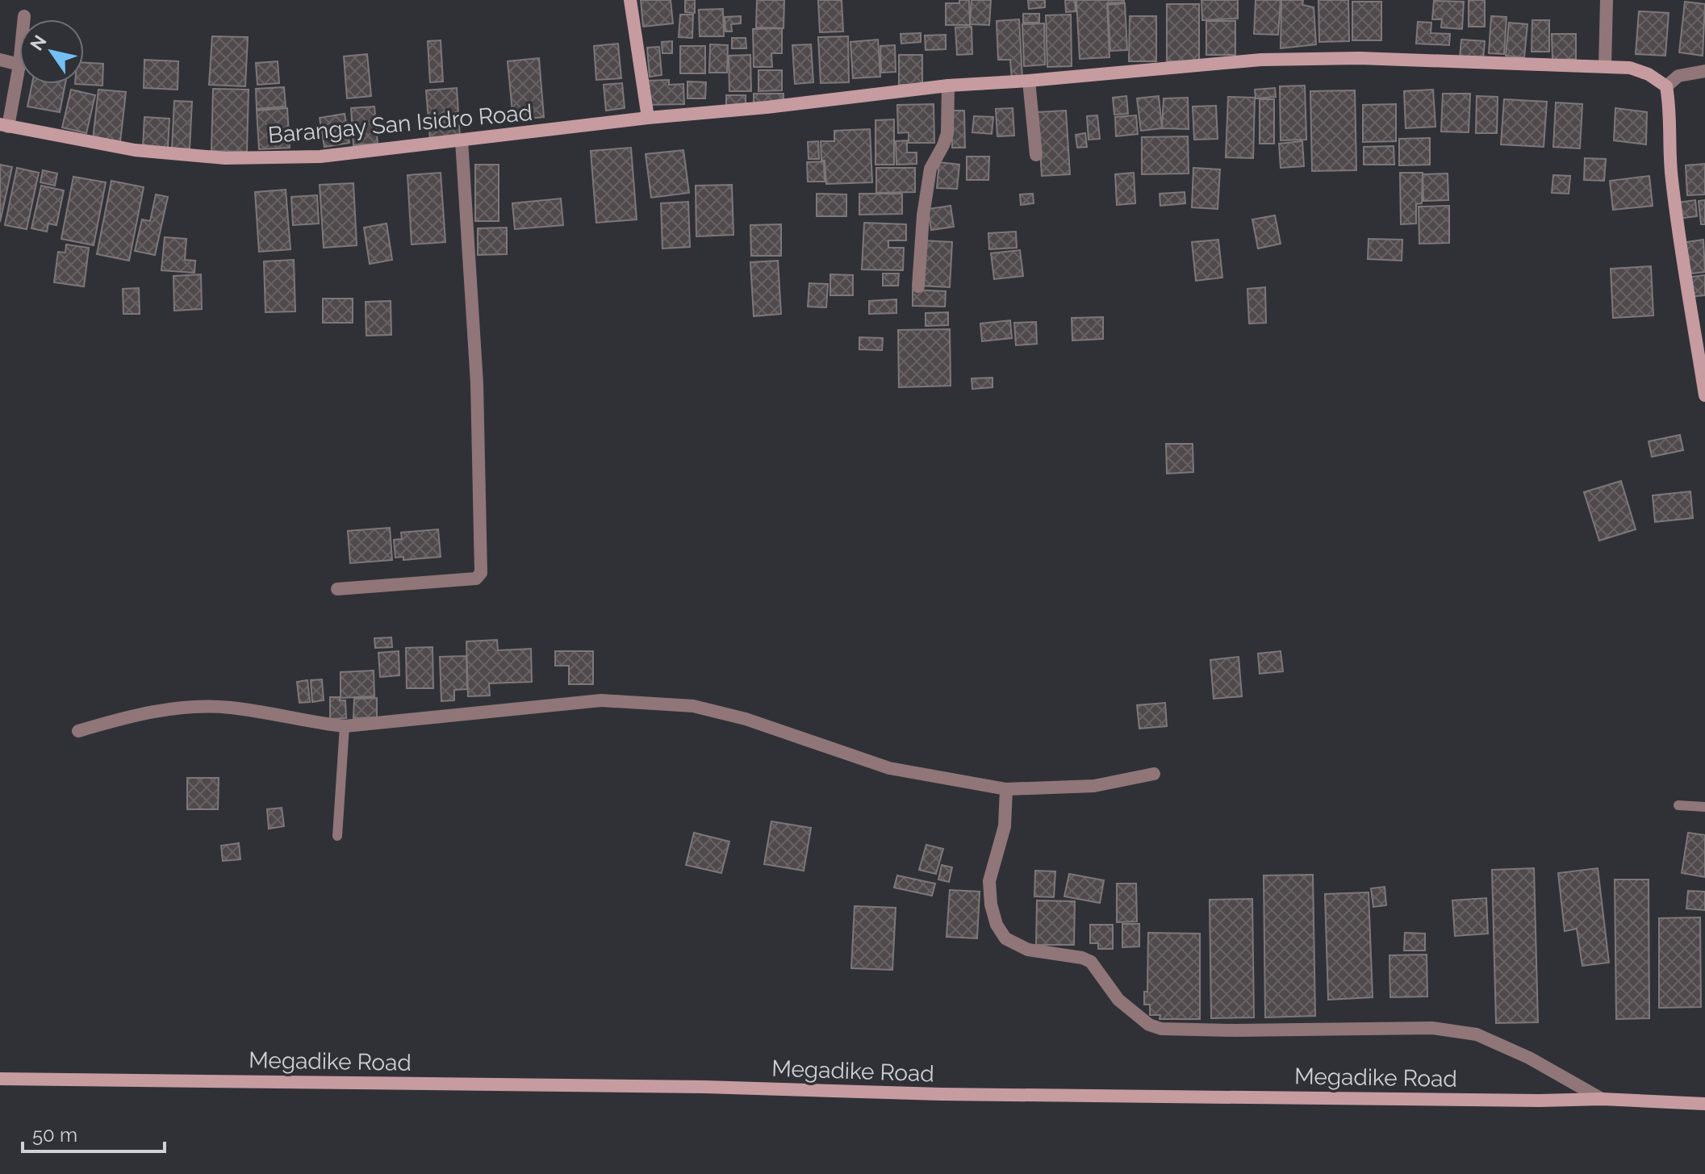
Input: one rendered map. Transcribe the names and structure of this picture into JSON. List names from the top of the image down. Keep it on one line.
{"streets":{"street":["Barangay San Isidro Road","Megadike Road"]},"scale_bar":"50 m","north":"top left"}
